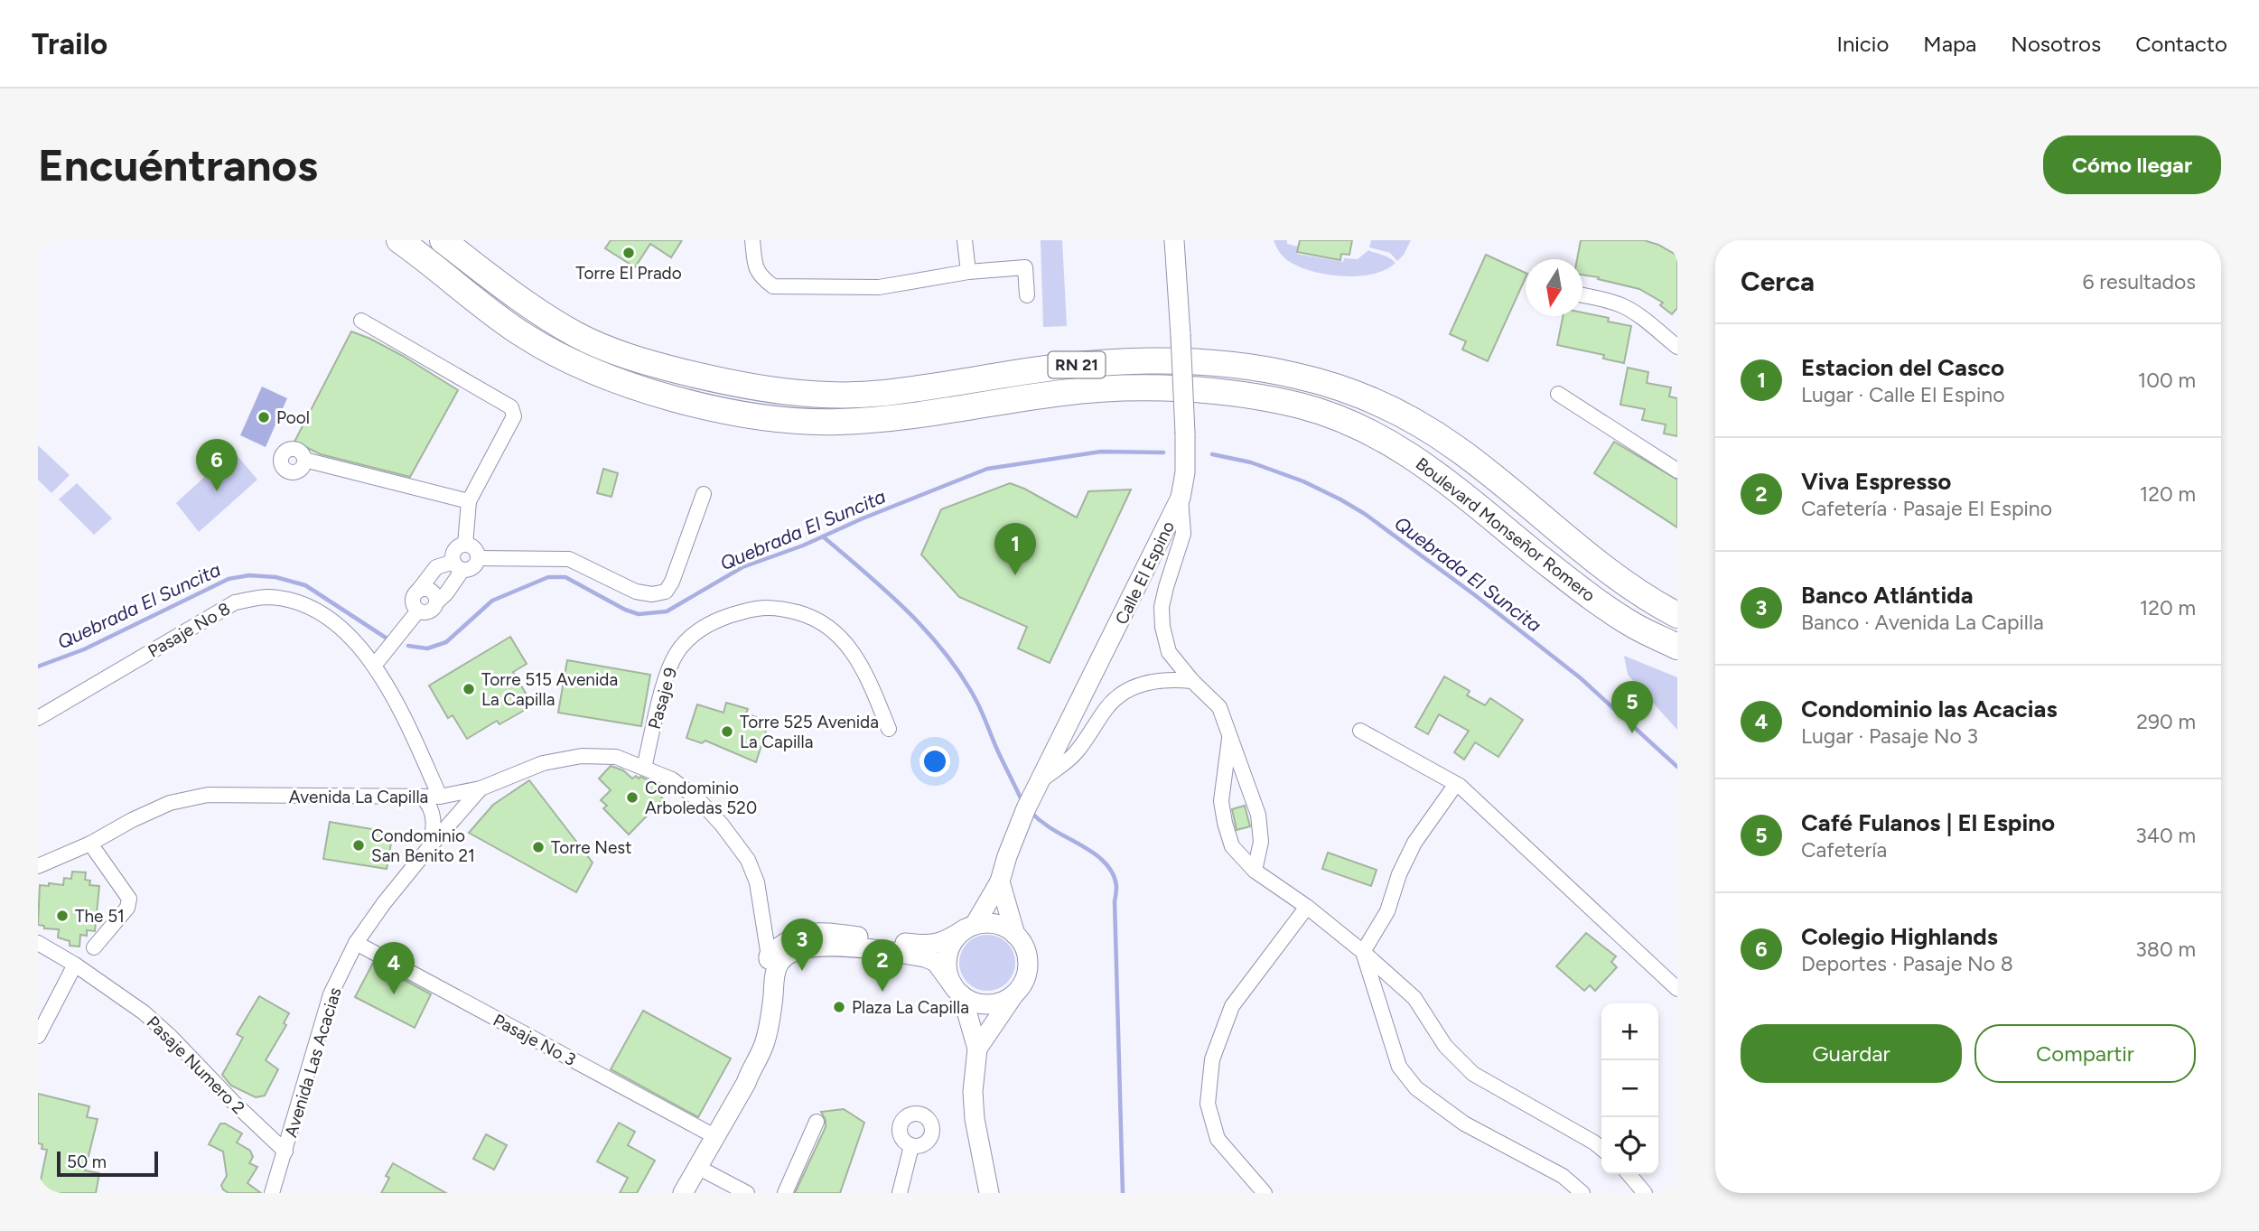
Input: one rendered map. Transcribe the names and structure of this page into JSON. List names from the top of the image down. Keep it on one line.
{"streets":{"highway":["RN 21","Boulevard Monseñor Romero"],"street":["Calle El Espino","Pasaje No 8","Pasaje 9","Avenida La Capilla","Pasaje No 3","Avenida Las Acacias","Pasaje Numero 2"]},"crossings":[["Pasaje No 8","Avenida La Capilla"],["Pasaje 9","Avenida La Capilla"],["Avenida La Capilla","Pasaje No 3"],["Avenida La Capilla","Avenida Las Acacias"],["Pasaje No 3","Avenida Las Acacias"],["Avenida Las Acacias","Pasaje Numero 2"]],"water":["Quebrada El Suncita"],"places":["Torre El Prado","Pool","Torre 515 Avenida La Capilla","Torre 525 Avenida La Capilla","Condominio Arboledas 520","Condominio San Benito 21","Torre Nest","The 51","Plaza La Capilla"],"scale_bar":"50 m","north":"bottom","page":{"header":"Trailo","nav":["Inicio","Mapa","Nosotros","Contacto"],"buttons":["Cómo llegar",["Guardar","Compartir"]],"title":"Encuéntranos","heading":["Cerca","6 resultados"],"list":[{"mark":"1","name":"Estacion del Casco","note":"Lugar · Calle El Espino","value":"100 m"},{"mark":"2","name":"Viva Espresso","note":"Cafetería · Pasaje El Espino","value":"120 m"},{"mark":"3","name":"Banco Atlántida","note":"Banco · Avenida La Capilla","value":"120 m"},{"mark":"4","name":"Condominio las Acacias","note":"Lugar · Pasaje No 3","value":"290 m"},{"mark":"5","name":"Café Fulanos | El Espino","note":"Cafetería","value":"340 m"},{"mark":"6","name":"Colegio Highlands","note":"Deportes · Pasaje No 8","value":"380 m"}],"pins":["6","1","5","3","2","4"],"map_buttons":["+","−"],"scale":"50 m"}}
